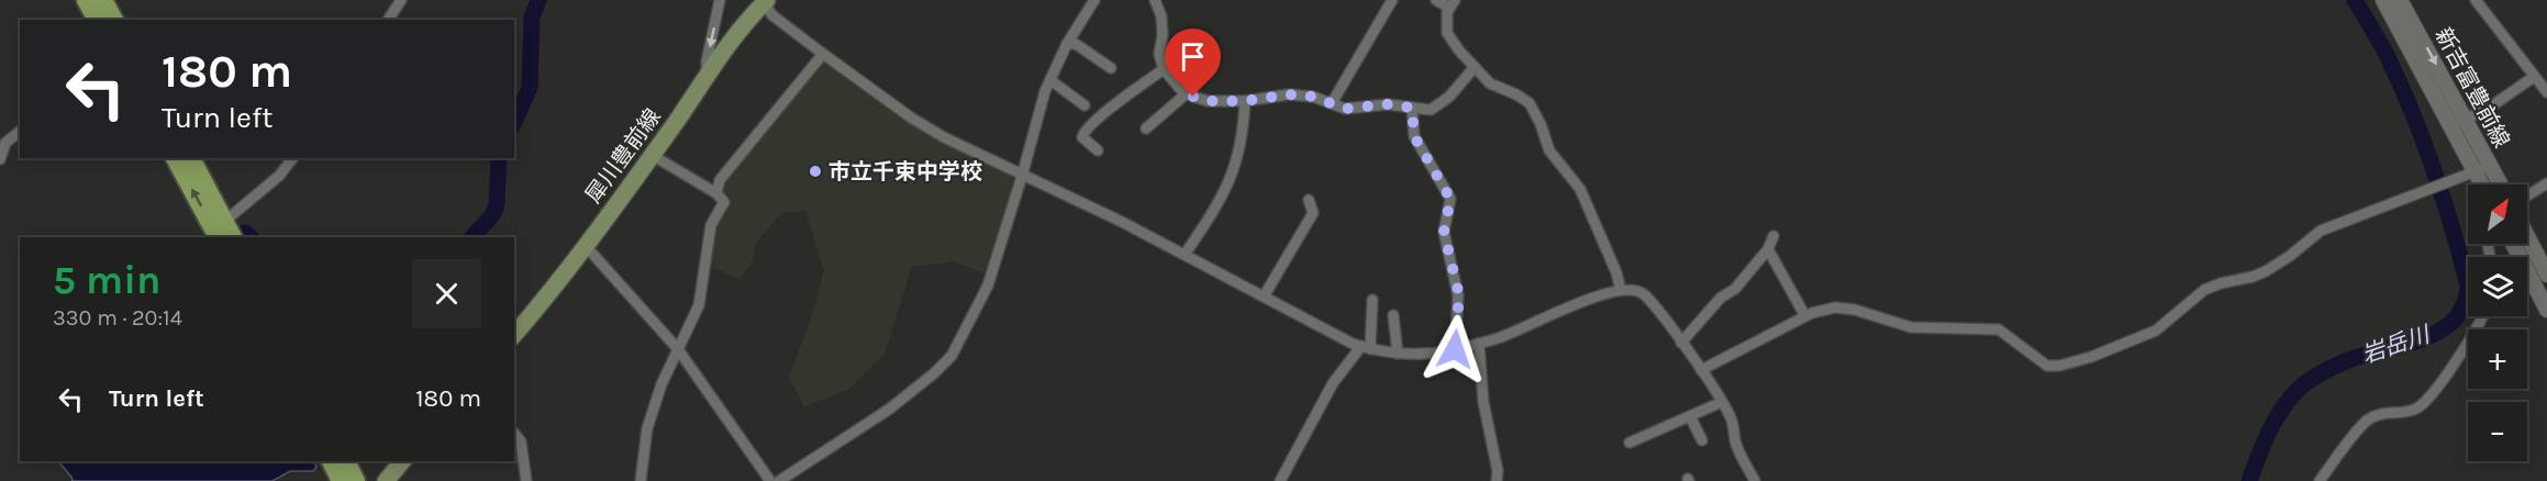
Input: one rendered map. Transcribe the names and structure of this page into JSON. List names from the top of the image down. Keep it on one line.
{"streets":{"main road":["新吉富豊前線","犀川豊前線"]},"water":["岩岳川"],"places":["市立千束中学校"],"north":"top right","page":{"turn":["180 m","Turn left"],"map_buttons":["+","−"],"heading":["5 min","330 m · 20:14"],"list":[{"name":"Turn left","value":"180 m"}]}}
